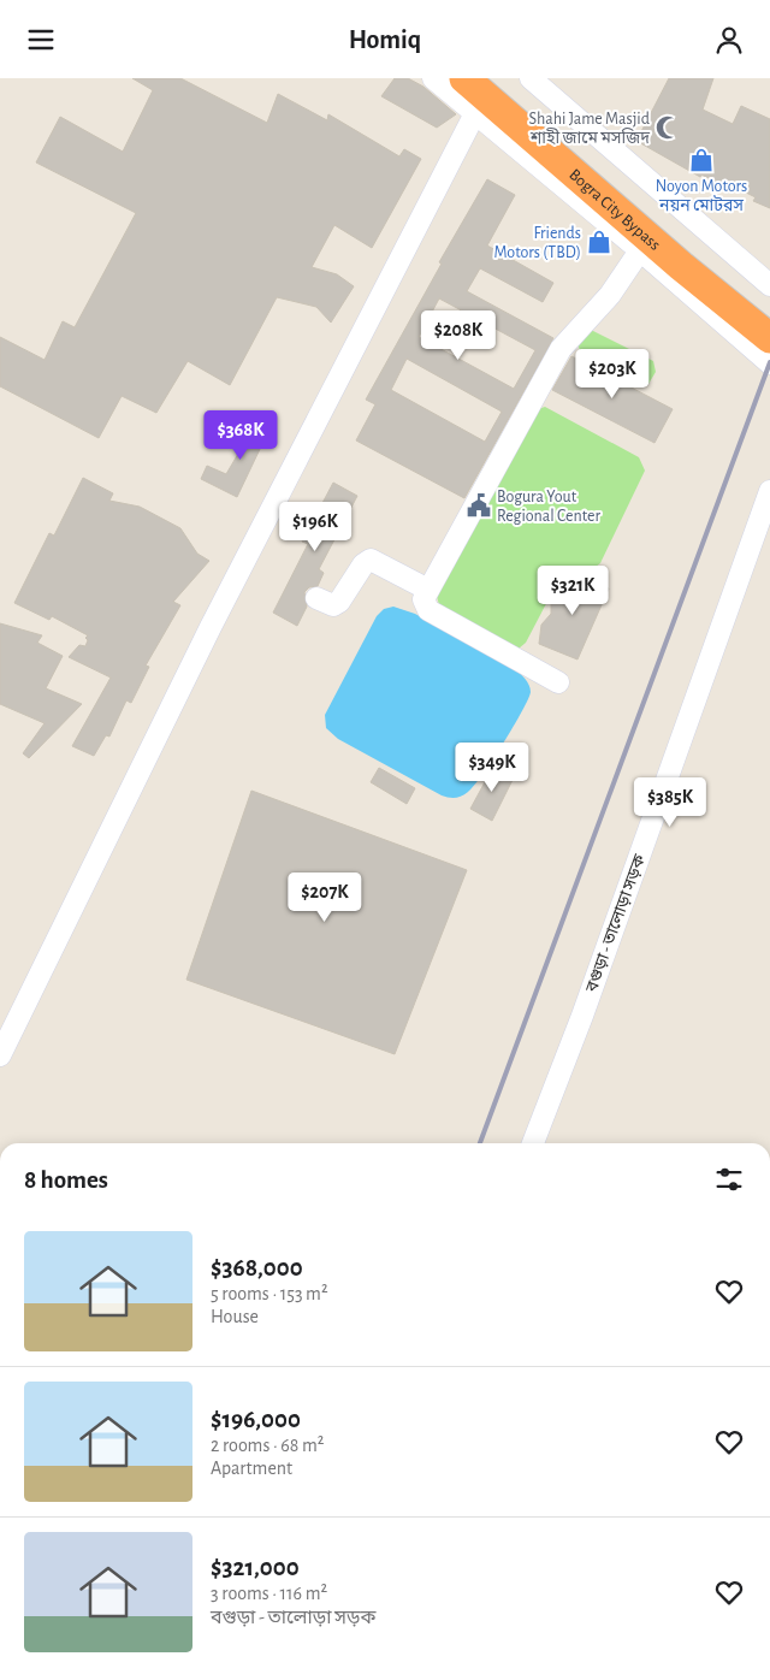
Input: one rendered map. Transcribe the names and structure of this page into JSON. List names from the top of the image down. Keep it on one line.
{"streets":{"highway":["Bogra City Bypass"],"street":["বগুড়া - তালোড়া সড়ক"]},"places":{"mosque":["Shahi Jame Masjid শাহী জামে মসজিদ"],"shop":["Noyon Motors নয়ন মোটরস","Friends Motors (TBD)"],"public building":["Bogura Yout Regional Center"]},"page":{"header":"Homiq","price":["$208K","$203K","$368K","$196K","$321K","$349K","$385K","$207K"],"heading":"8 homes","list":[{"name":"$368,000","note":"5 rooms · 153 m² · House"},{"name":"$196,000","note":"2 rooms · 68 m² · Apartment"},{"name":"$321,000","note":"3 rooms · 116 m² · বগুড়া - তালোড়া সড়ক"}]}}
